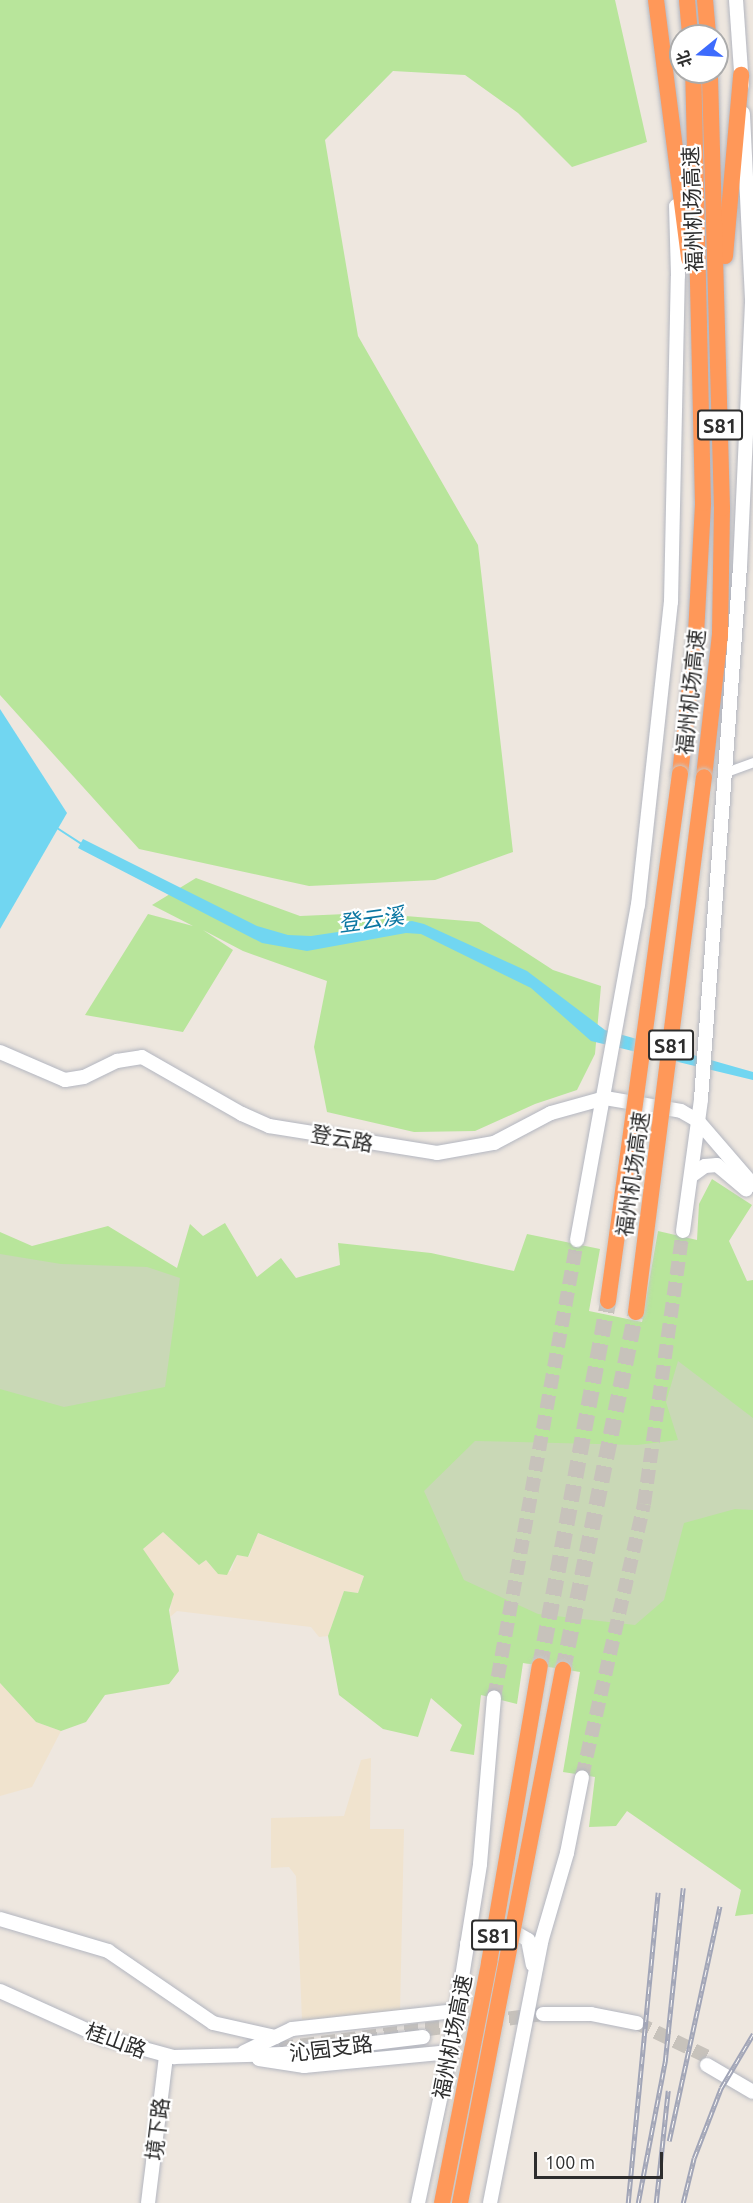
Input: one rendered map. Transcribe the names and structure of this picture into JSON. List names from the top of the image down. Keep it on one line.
{"streets":{"highway":["福州机场高速","S81"],"main road":["登云路","桂山路","沁园支路","境下路"]},"crossings":[["桂山路","沁园支路"],["桂山路","境下路"]],"water":["登云溪"],"scale_bar":"100 m","north":"left"}
